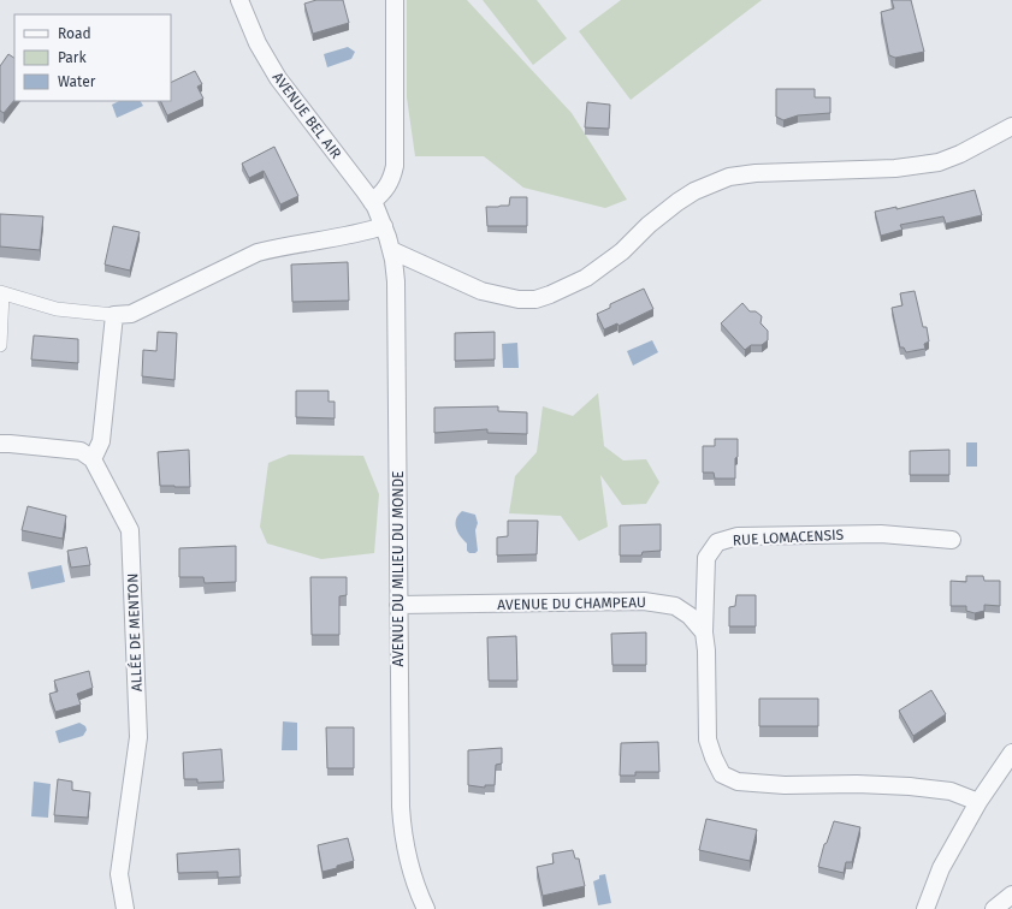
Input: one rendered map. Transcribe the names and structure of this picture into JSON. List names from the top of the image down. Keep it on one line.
{"streets":{"street":["AVENUE BEL AIR","RUE LOMACENSIS","AVENUE DU MILIEU DU MONDE","AVENUE DU CHAMPEAU","ALLÉE DE MENTON"]},"crossings":[["AVENUE BEL AIR","AVENUE DU MILIEU DU MONDE"],["RUE LOMACENSIS","AVENUE DU CHAMPEAU"],["AVENUE DU MILIEU DU MONDE","AVENUE DU CHAMPEAU"]],"legend":["Road","Park","Water"]}
